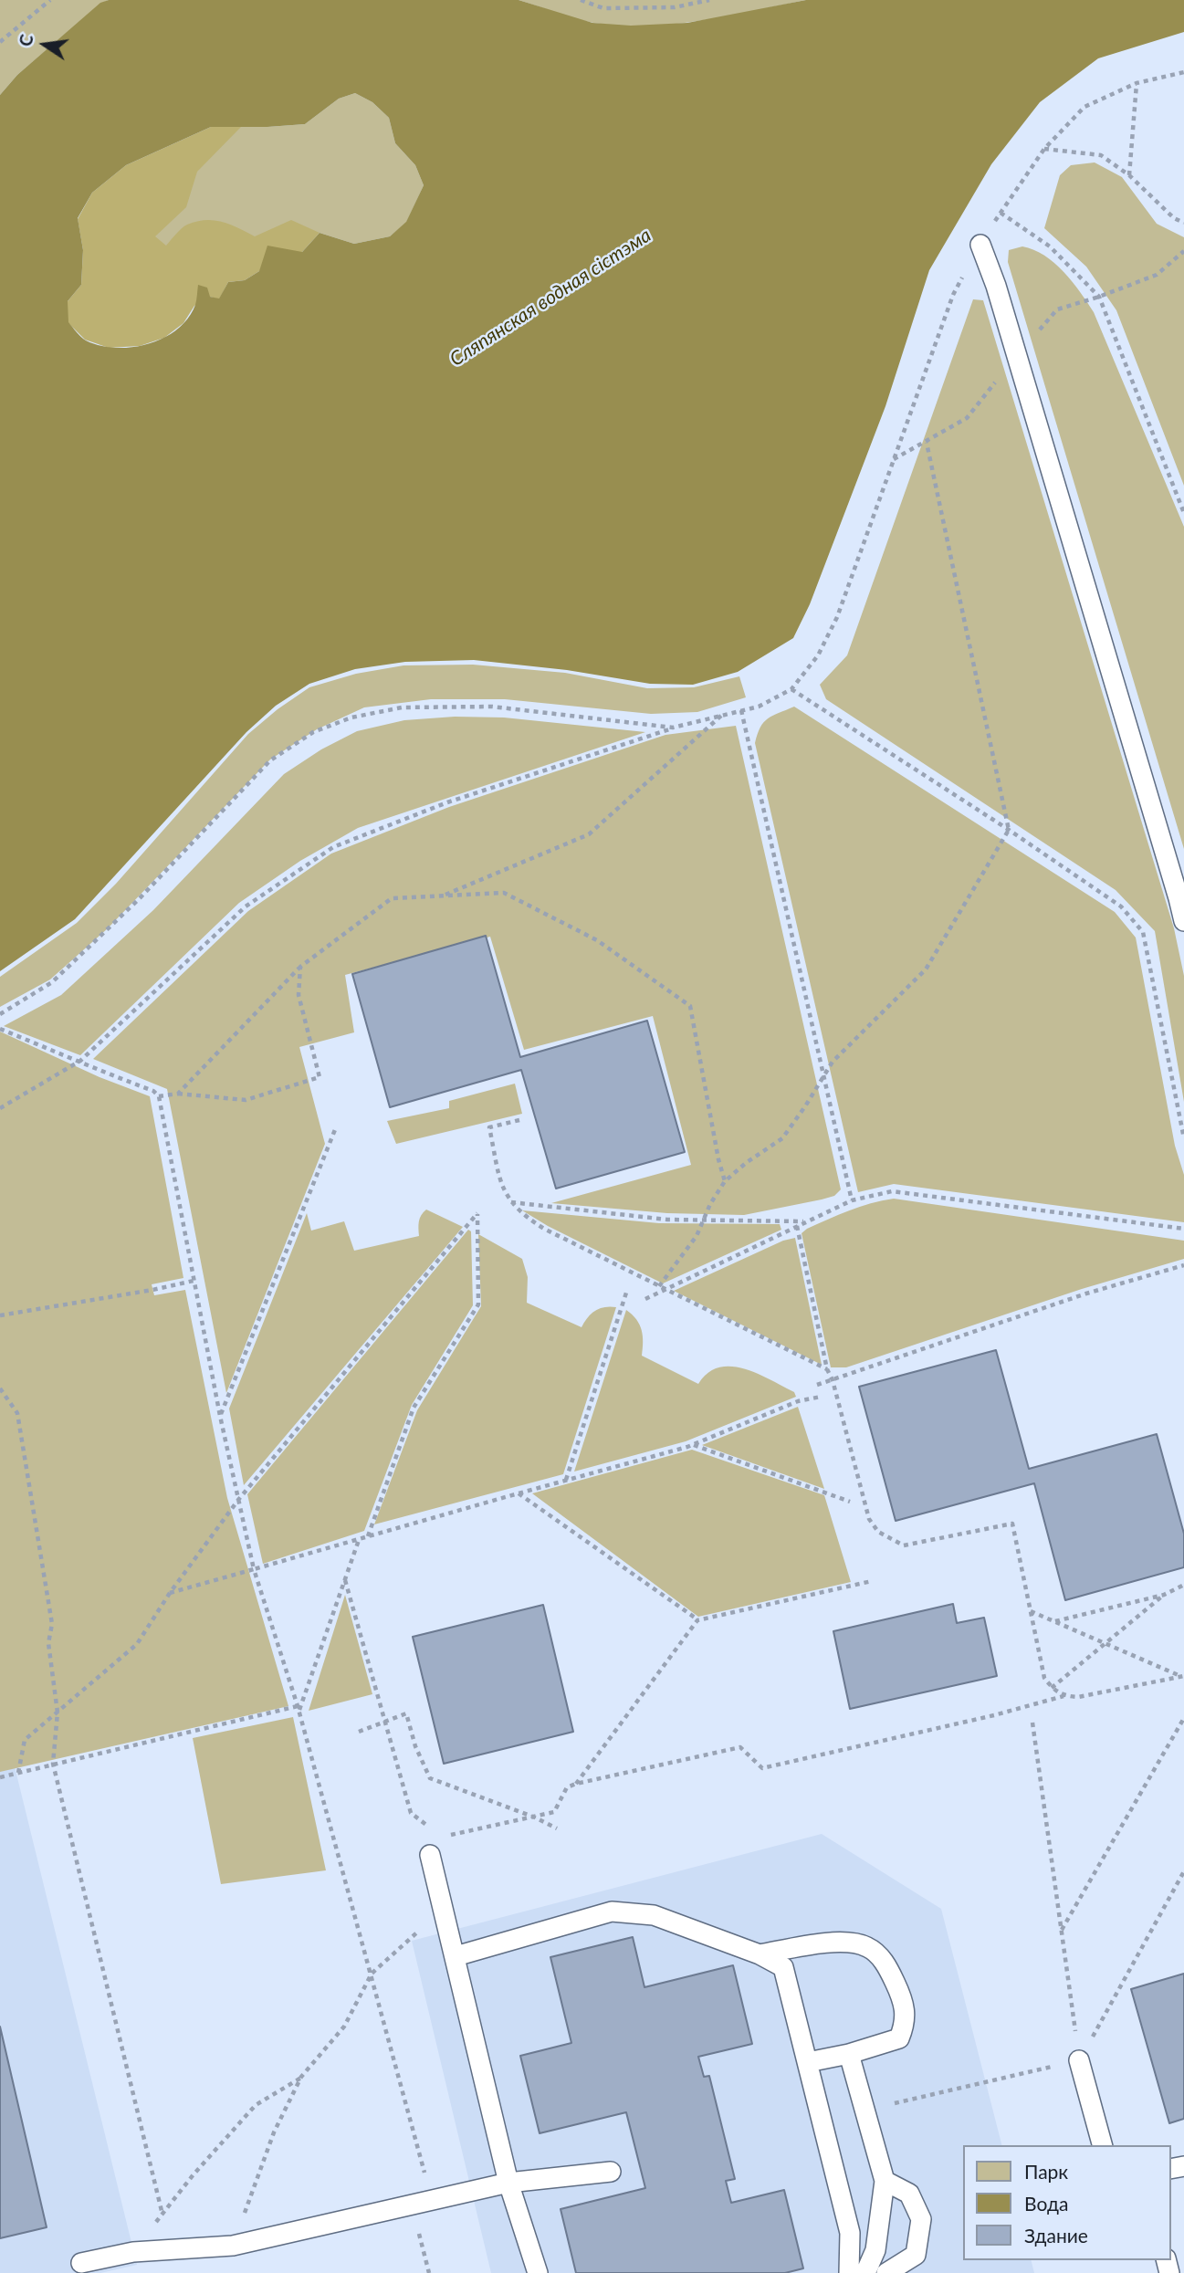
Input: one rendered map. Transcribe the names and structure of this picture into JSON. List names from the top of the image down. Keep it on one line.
{"water":["Сляпянская водная сістэма"],"legend":["Парк","Вода","Здание"],"north":"left"}
